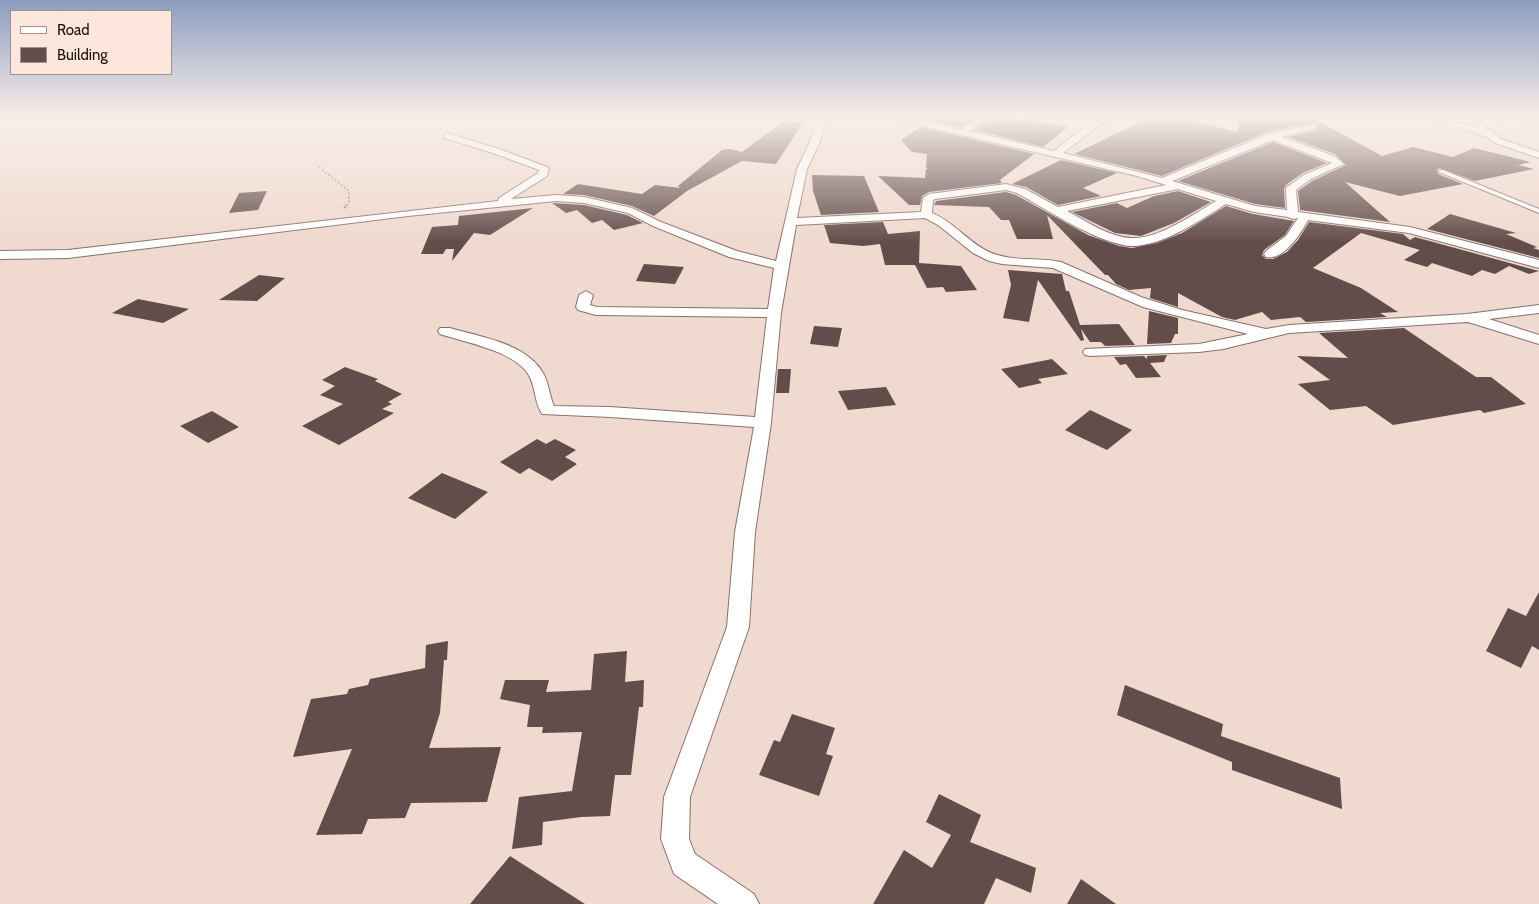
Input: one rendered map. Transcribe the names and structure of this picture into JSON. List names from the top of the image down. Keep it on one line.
{"legend":["Road","Building"]}
